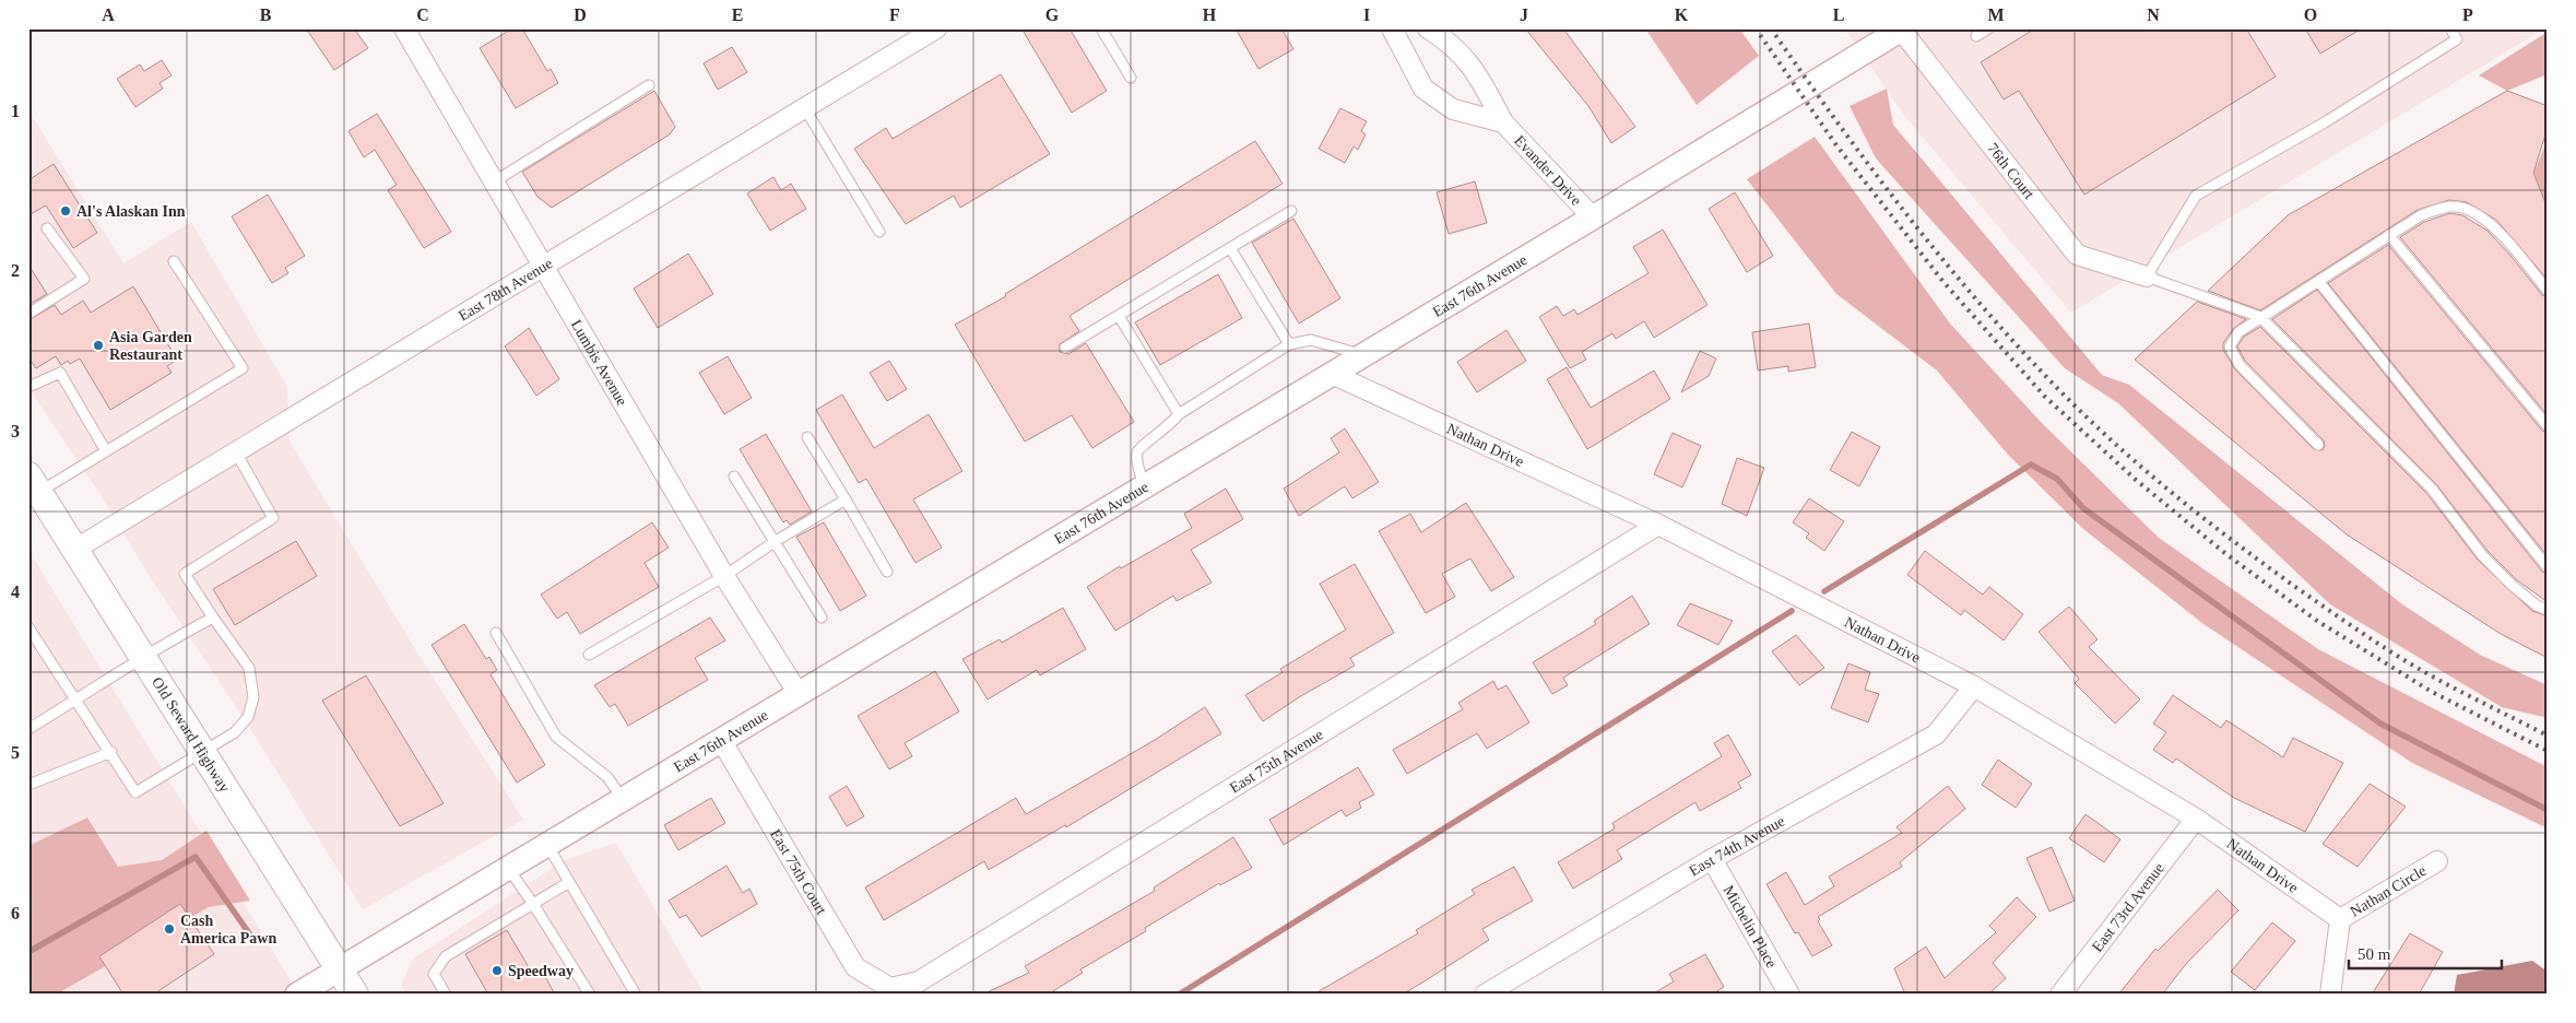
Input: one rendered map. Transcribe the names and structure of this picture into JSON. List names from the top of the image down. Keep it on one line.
{"streets":{"main road":["Old Seward Highway"],"street":["Evander Drive","76th Court","East 76th Avenue","East 78th Avenue","Lumbis Avenue","Nathan Drive","East 75th Avenue","East 74th Avenue","East 75th Court","Nathan Circle","East 73rd Avenue","Michelin Place"]},"crossings":[["Evander Drive","East 76th Avenue"],["76th Court","East 76th Avenue"],["East 76th Avenue","Lumbis Avenue"],["East 76th Avenue","Nathan Drive"],["East 76th Avenue","Old Seward Highway"],["East 76th Avenue","East 75th Court"],["East 78th Avenue","Lumbis Avenue"],["East 78th Avenue","Old Seward Highway"],["Nathan Drive","East 75th Avenue"],["Nathan Drive","East 74th Avenue"],["Nathan Drive","Nathan Circle"],["Nathan Drive","East 73rd Avenue"],["East 75th Avenue","East 75th Court"],["East 74th Avenue","Michelin Place"]],"places":["Al's Alaskan Inn","Asia Garden Restaurant","Cash America Pawn","Speedway"],"scale_bar":"50 m","grid":{"columns":["A","B","C","D","E","F","G","H","I","J","K","L","M","N","O","P"],"rows":["1","2","3","4","5","6"]}}
